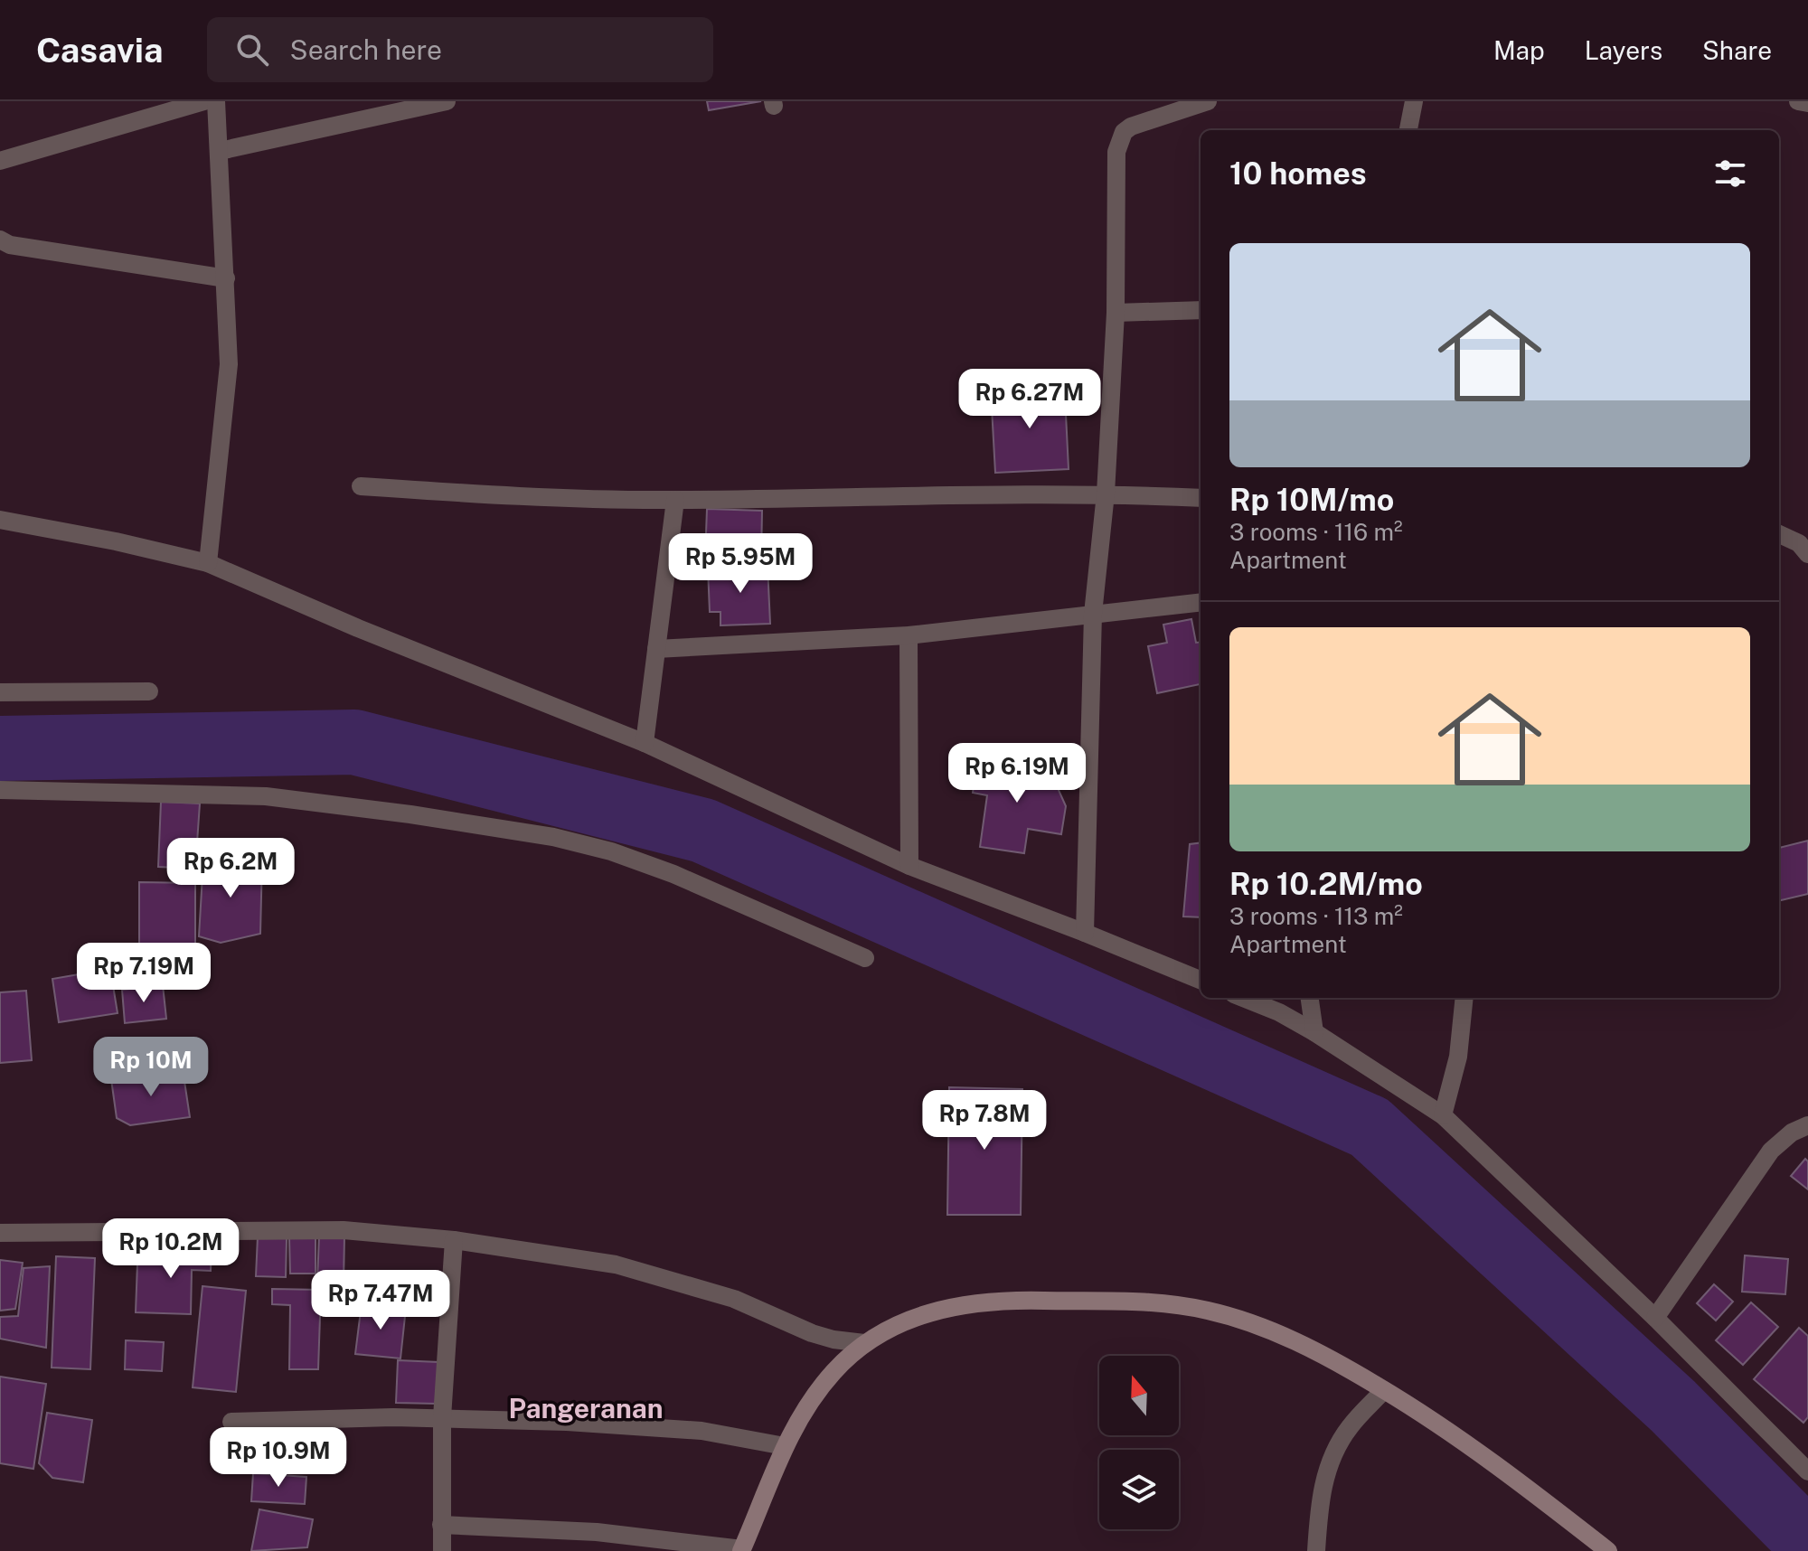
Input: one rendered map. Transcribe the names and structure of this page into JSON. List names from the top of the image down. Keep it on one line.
{"districts":["Pangeranan"],"north":"top","page":{"header":"Casavia","search":"Search here","nav":["Map","Layers","Share"],"heading":"10 homes","list":[{"name":"Rp 10M/mo","note":"3 rooms · 116 m² · Apartment"},{"name":"Rp 10.2M/mo","note":"3 rooms · 113 m² · Apartment"}],"price":["Rp 6.27M","Rp 5.95M","Rp 6.19M","Rp 6.2M","Rp 7.19M","Rp 10M","Rp 7.8M","Rp 10.2M","Rp 7.47M","Rp 10.9M"]}}
